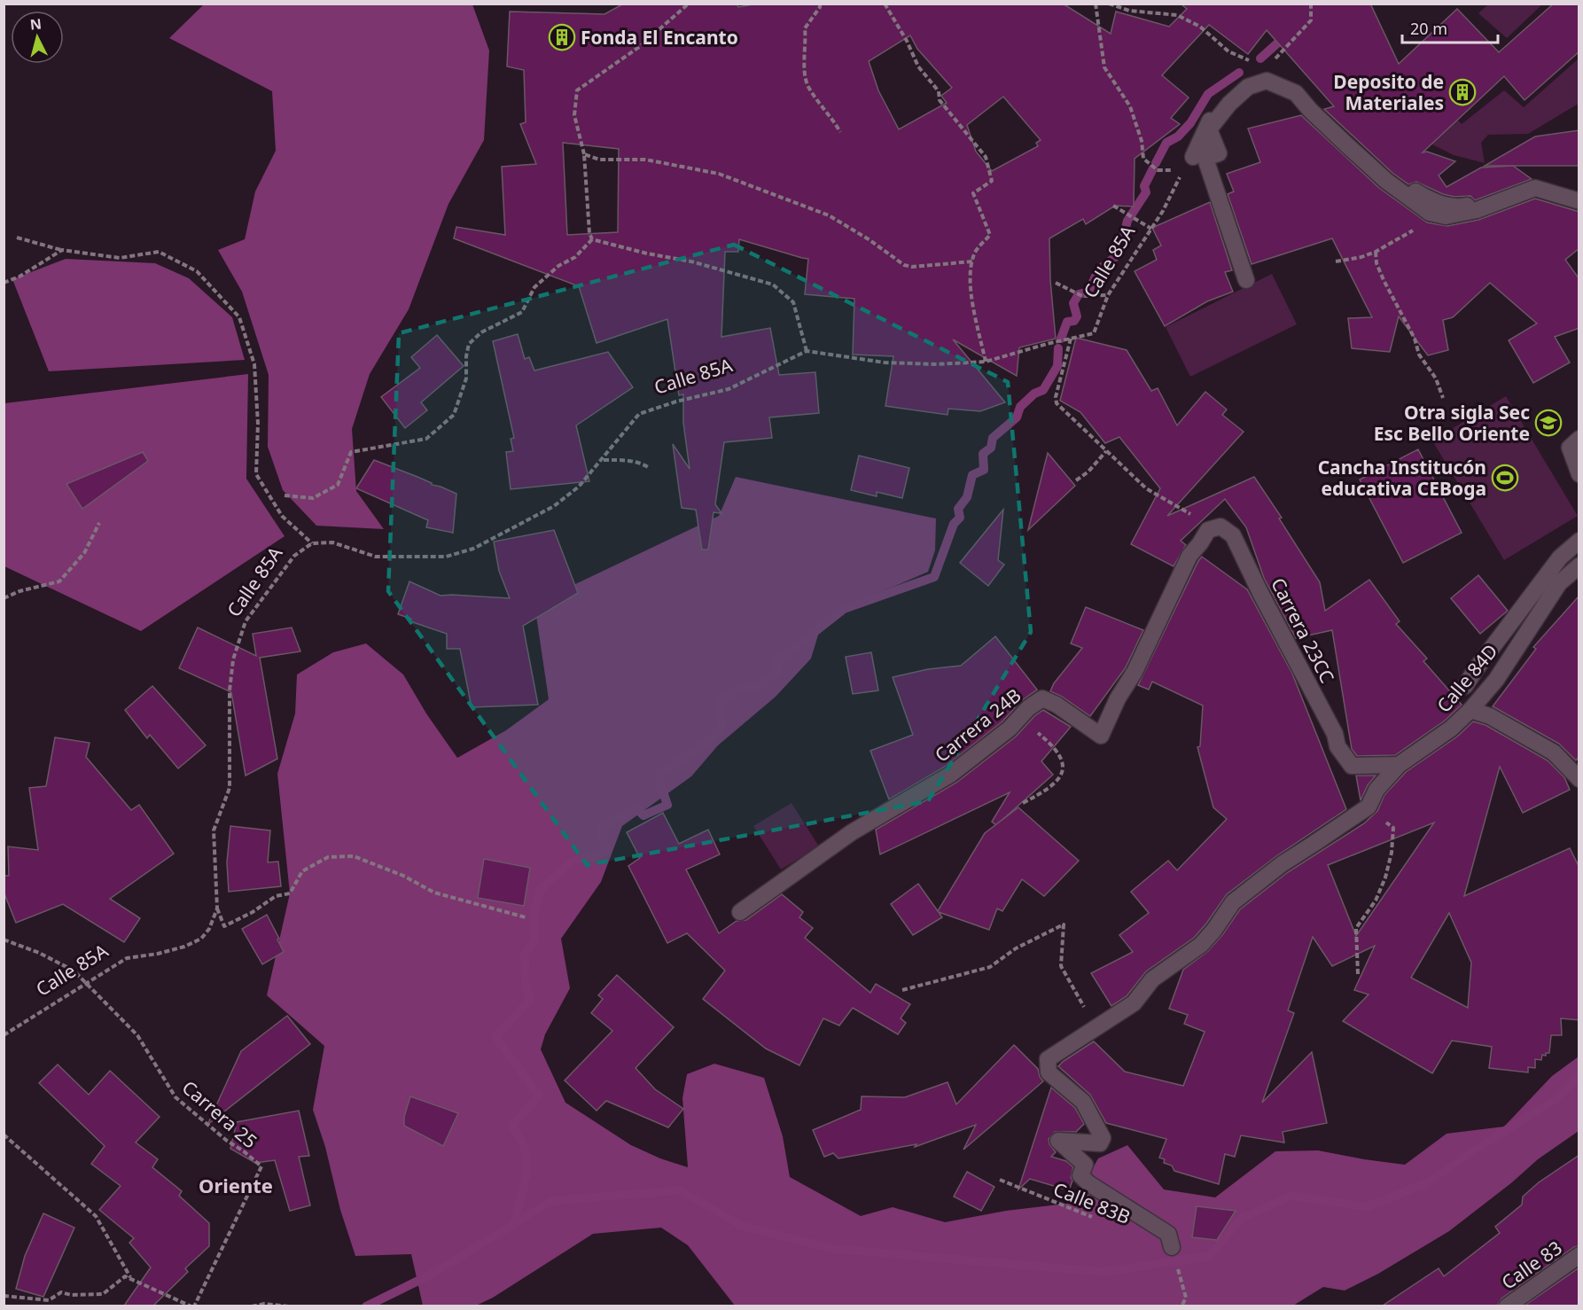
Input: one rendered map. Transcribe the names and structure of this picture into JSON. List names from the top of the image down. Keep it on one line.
{"streets":{"street":["Carrera 23CC","Calle 84D","Carrera 24B","Calle 83"],"path":["Calle 85A","Carrera 25","Calle 83B"]},"crossings":[["Calle 85A","Carrera 25"],["Carrera 23CC","Calle 84D"],["Carrera 23CC","Carrera 24B"]],"districts":["Oriente"],"places":{"building":["Fonda El Encanto","Deposito de Materiales"],"school or university":["Otra sigla Sec Esc Bello Oriente"],"sports":["Cancha Institucón educativa CEBoga"]},"scale_bar":"20 m","north":"top"}
